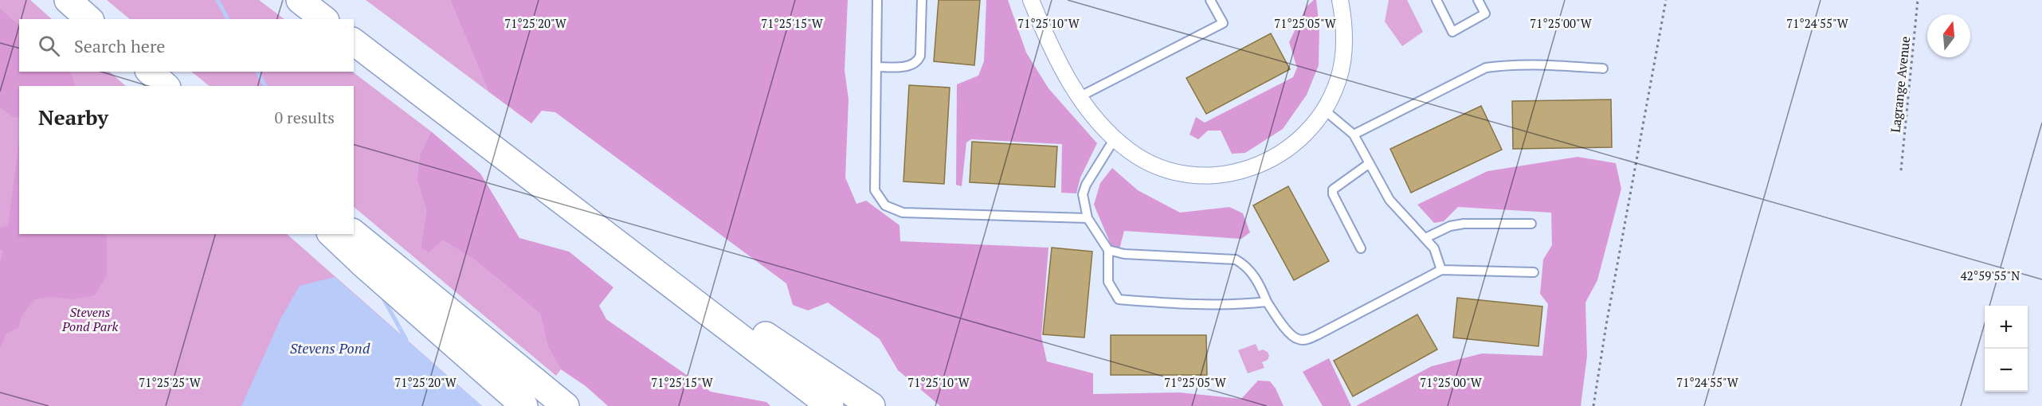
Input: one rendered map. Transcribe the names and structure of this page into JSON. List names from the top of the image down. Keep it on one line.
{"streets":{"path":["Lagrange Avenue"]},"water":["Stevens Pond"],"parks":["Stevens Pond Park"],"north":"top","page":{"search":"Search here","heading":["Nearby","0 results"],"map_buttons":["+","−"]},"coordinates":["71°25'20\"W","71°25'15\"W","71°25'10\"W","71°25'05\"W","71°25'00\"W","71°24'55\"W","42°59'55\"N","71°25'25\"W"]}
